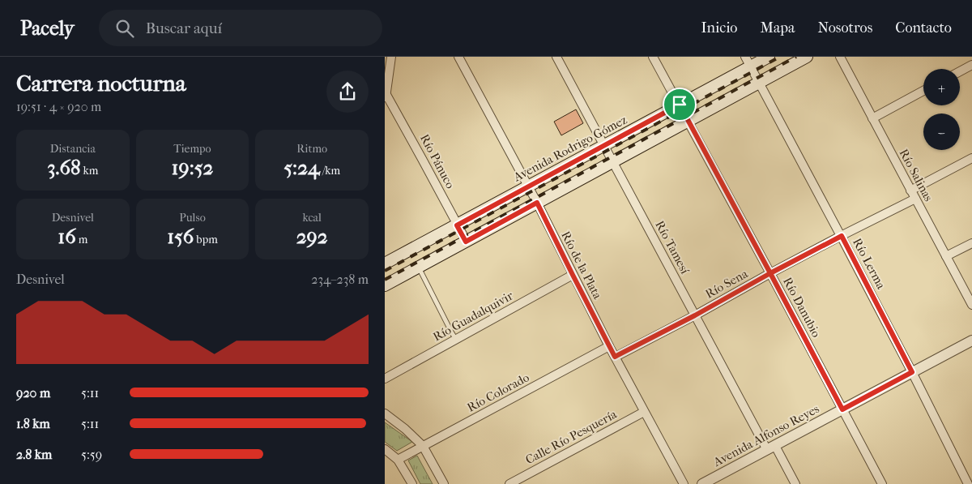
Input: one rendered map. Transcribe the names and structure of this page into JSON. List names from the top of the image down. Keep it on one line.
{"streets":{"main road":["Avenida Rodrigo Gómez"],"street":["Río Pánuco","Río Salinas","Río Tamesí","Río Lerma","Río de la Plata","Río Sena","Río Danubio","Río Guadalquivir","Río Colorado","Avenida Alfonso Reyes","Calle Río Pesquería"]},"crossings":[["Avenida Rodrigo Gómez","Río Pánuco"],["Avenida Rodrigo Gómez","Río Tamesí"],["Avenida Rodrigo Gómez","Río Lerma"],["Avenida Rodrigo Gómez","Río de la Plata"],["Avenida Rodrigo Gómez","Río Danubio"],["Río Salinas","Río Sena"],["Río Tamesí","Río Sena"],["Río Tamesí","Avenida Alfonso Reyes"],["Río Lerma","Río Sena"],["Río Lerma","Avenida Alfonso Reyes"],["Río de la Plata","Río Sena"],["Río de la Plata","Río Guadalquivir"],["Río de la Plata","Río Colorado"],["Río de la Plata","Calle Río Pesquería"],["Río Sena","Río Danubio"],["Río Danubio","Avenida Alfonso Reyes"]],"page":{"header":"Pacely","search":"Buscar aquí","nav":["Inicio","Mapa","Nosotros","Contacto"],"heading":["Carrera nocturna","19:51 · 4 × 920 m"],"map_buttons":["+","−"],"stats":[["Distancia","3.68 km"],["Tiempo","19:52"],["Ritmo","5:24 /km"],["Desnivel","16 m"],["Pulso","156 bpm"],["kcal","292"]],"chart":["Desnivel","234–238 m"],"list":[{"name":"920 m","note":"5:11"},{"name":"1.8 km","note":"5:11"},{"name":"2.8 km","note":"5:59"}]}}
